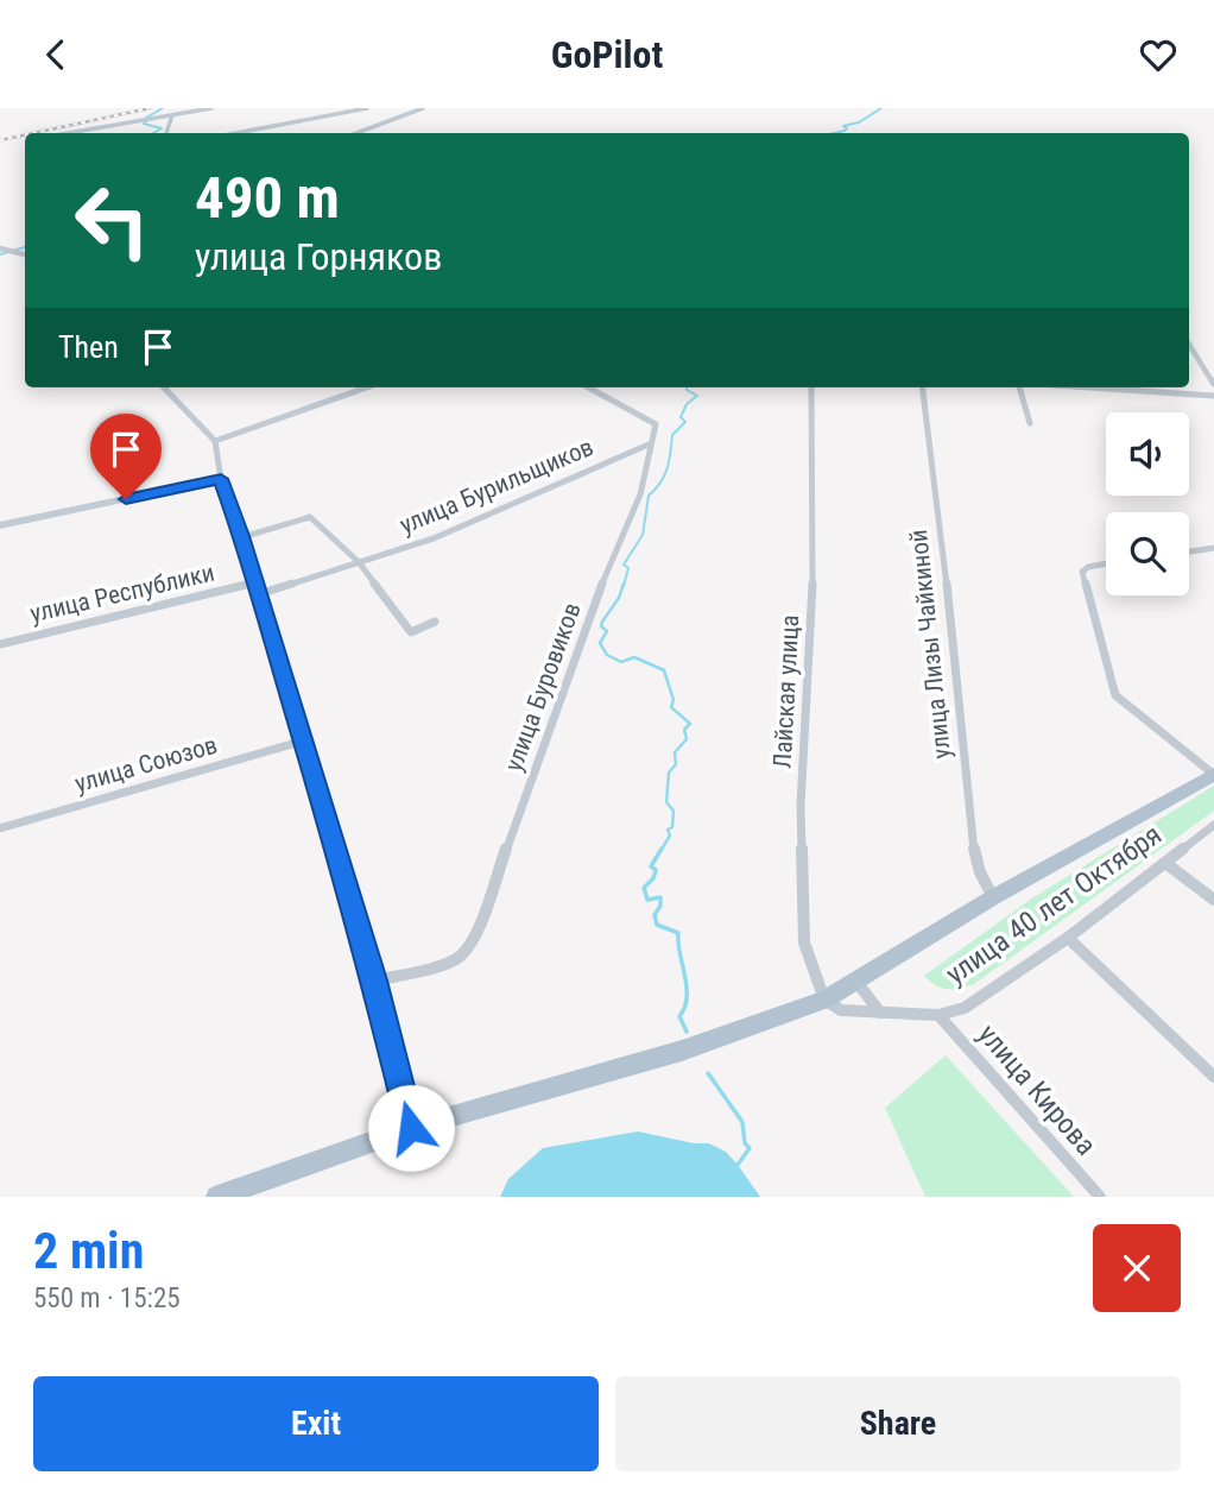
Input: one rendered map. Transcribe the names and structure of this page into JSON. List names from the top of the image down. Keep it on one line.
{"streets":{"main road":["улица 40 лет Октября"],"street":["улица Бурильщиков","улица Республики","улица Лизы Чайкиной","улица Буровиков","Лайская улица","улица Союзов","улица Кирова"]},"crossings":[["улица Бурильщиков","улица Республики"],["улица Бурильщиков","улица Буровиков"],["улица Лизы Чайкиной","улица 40 лет Октября"],["Лайская улица","улица 40 лет Октября"],["улица 40 лет Октября","улица Кирова"]],"page":{"header":"GoPilot","turn":["490 m","улица Горняков"],"then":"Then","heading":["2 min","550 m · 15:25"],"buttons":["Exit","Share"]}}
